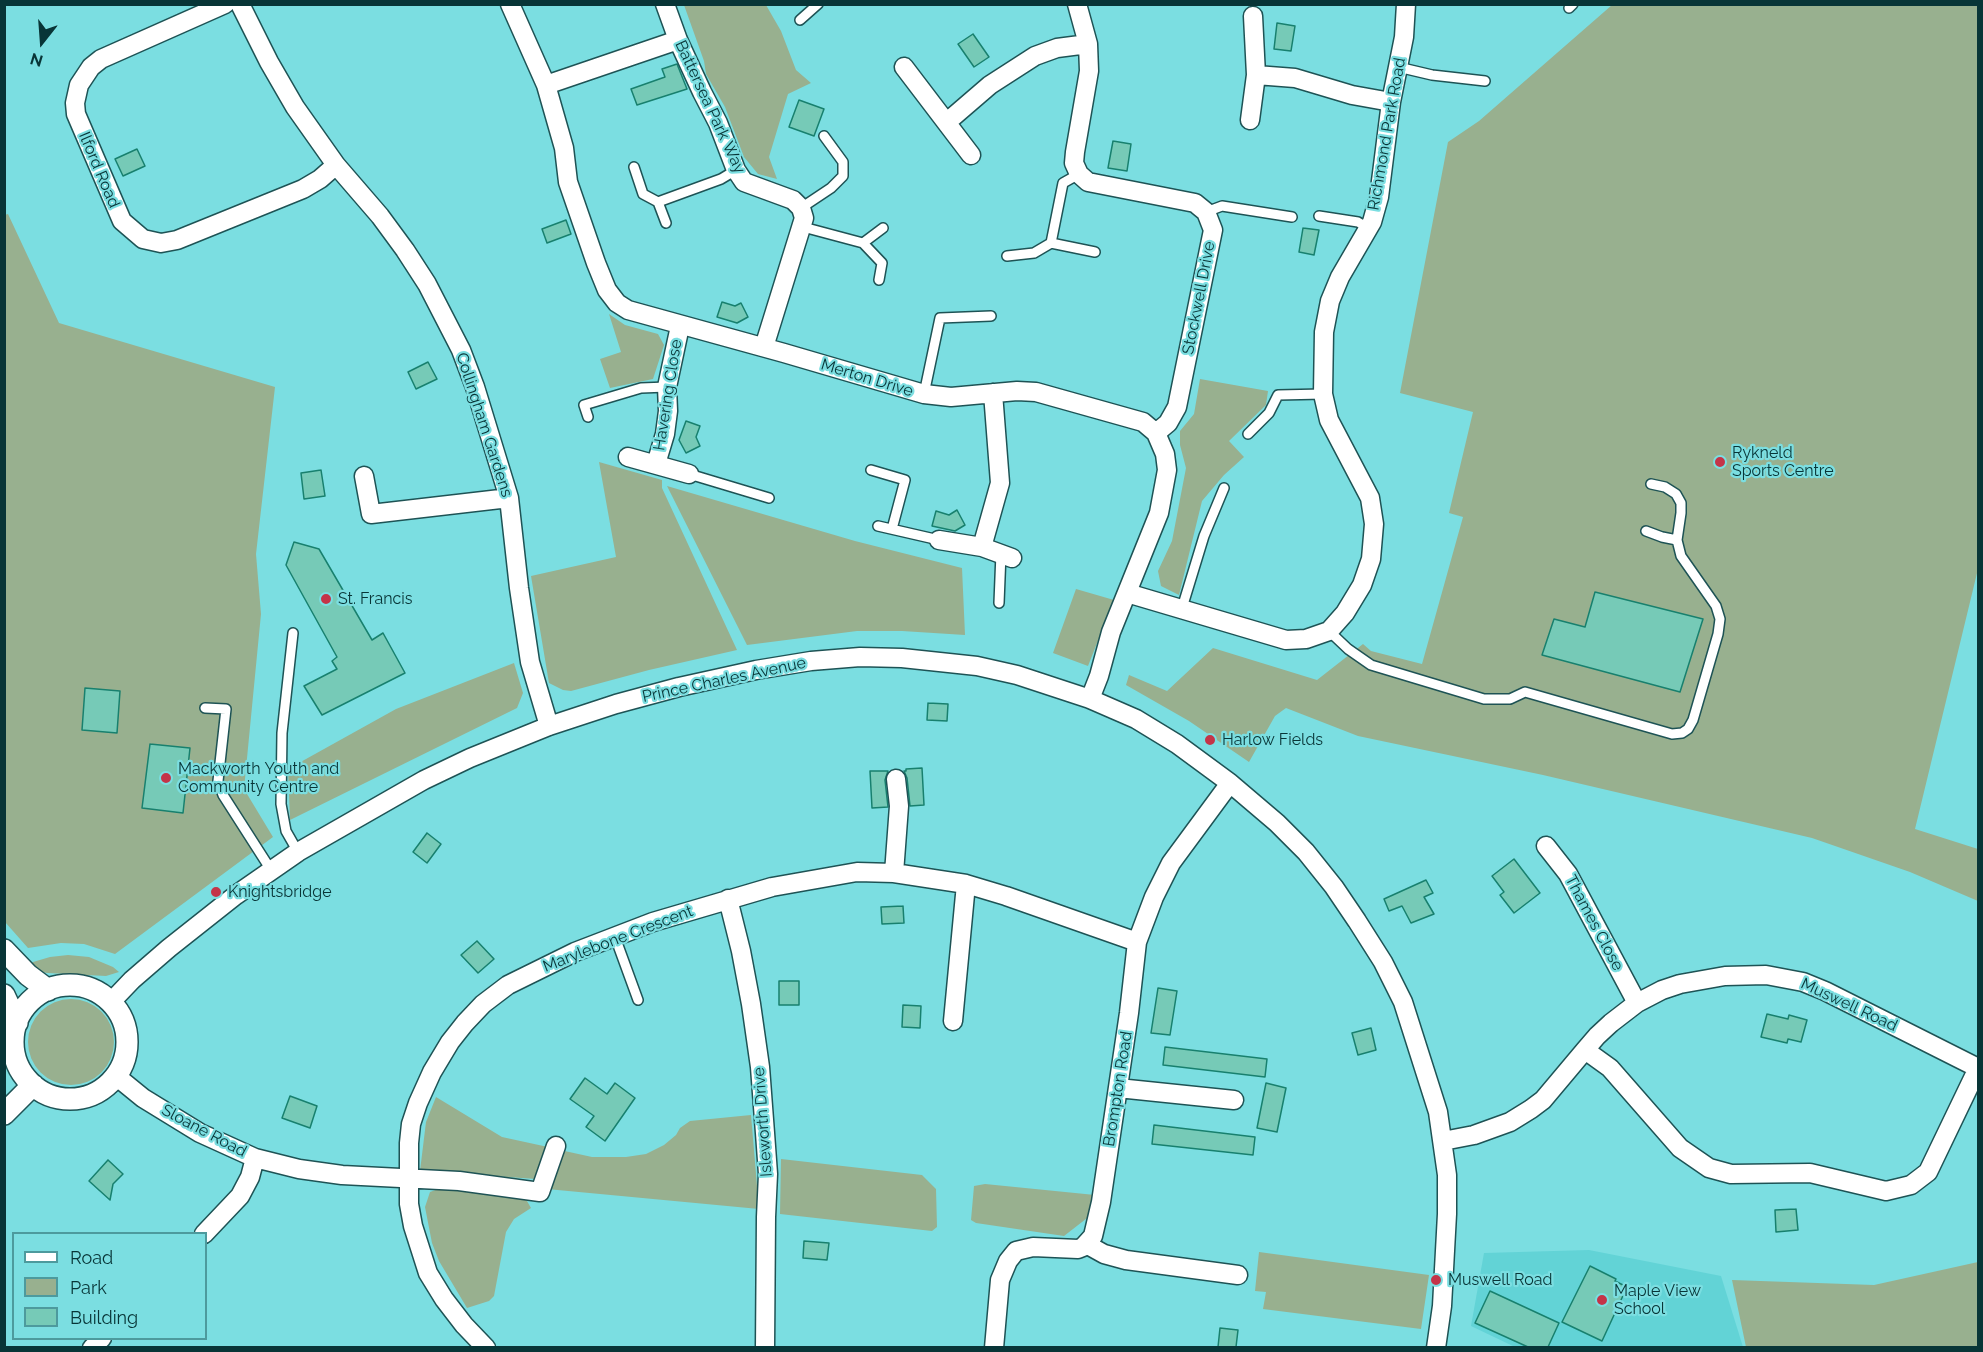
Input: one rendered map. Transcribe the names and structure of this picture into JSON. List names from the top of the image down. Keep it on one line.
{"streets":{"street":["Battersea Park Way","Richmond Park Road","Ilford Road","Stockwell Drive","Merton Drive","Havering Close","Collingham Gardens","Prince Charles Avenue","Thames Close","Marylebone Crescent","Muswell Road","Brompton Road","Isleworth Drive","Sloane Road"]},"crossings":[["Ilford Road","Collingham Gardens"],["Stockwell Drive","Merton Drive"],["Merton Drive","Havering Close"],["Collingham Gardens","Prince Charles Avenue"],["Prince Charles Avenue","Muswell Road"],["Prince Charles Avenue","Brompton Road"],["Prince Charles Avenue","Sloane Road"],["Thames Close","Muswell Road"],["Marylebone Crescent","Brompton Road"],["Marylebone Crescent","Isleworth Drive"],["Marylebone Crescent","Sloane Road"]],"places":["Rykneld Sports Centre","St. Francis","Harlow Fields","Mackworth Youth and Community Centre","Knightsbridge","Muswell Road","Maple View School"],"legend":["Road","Park","Building"],"north":"bottom"}
